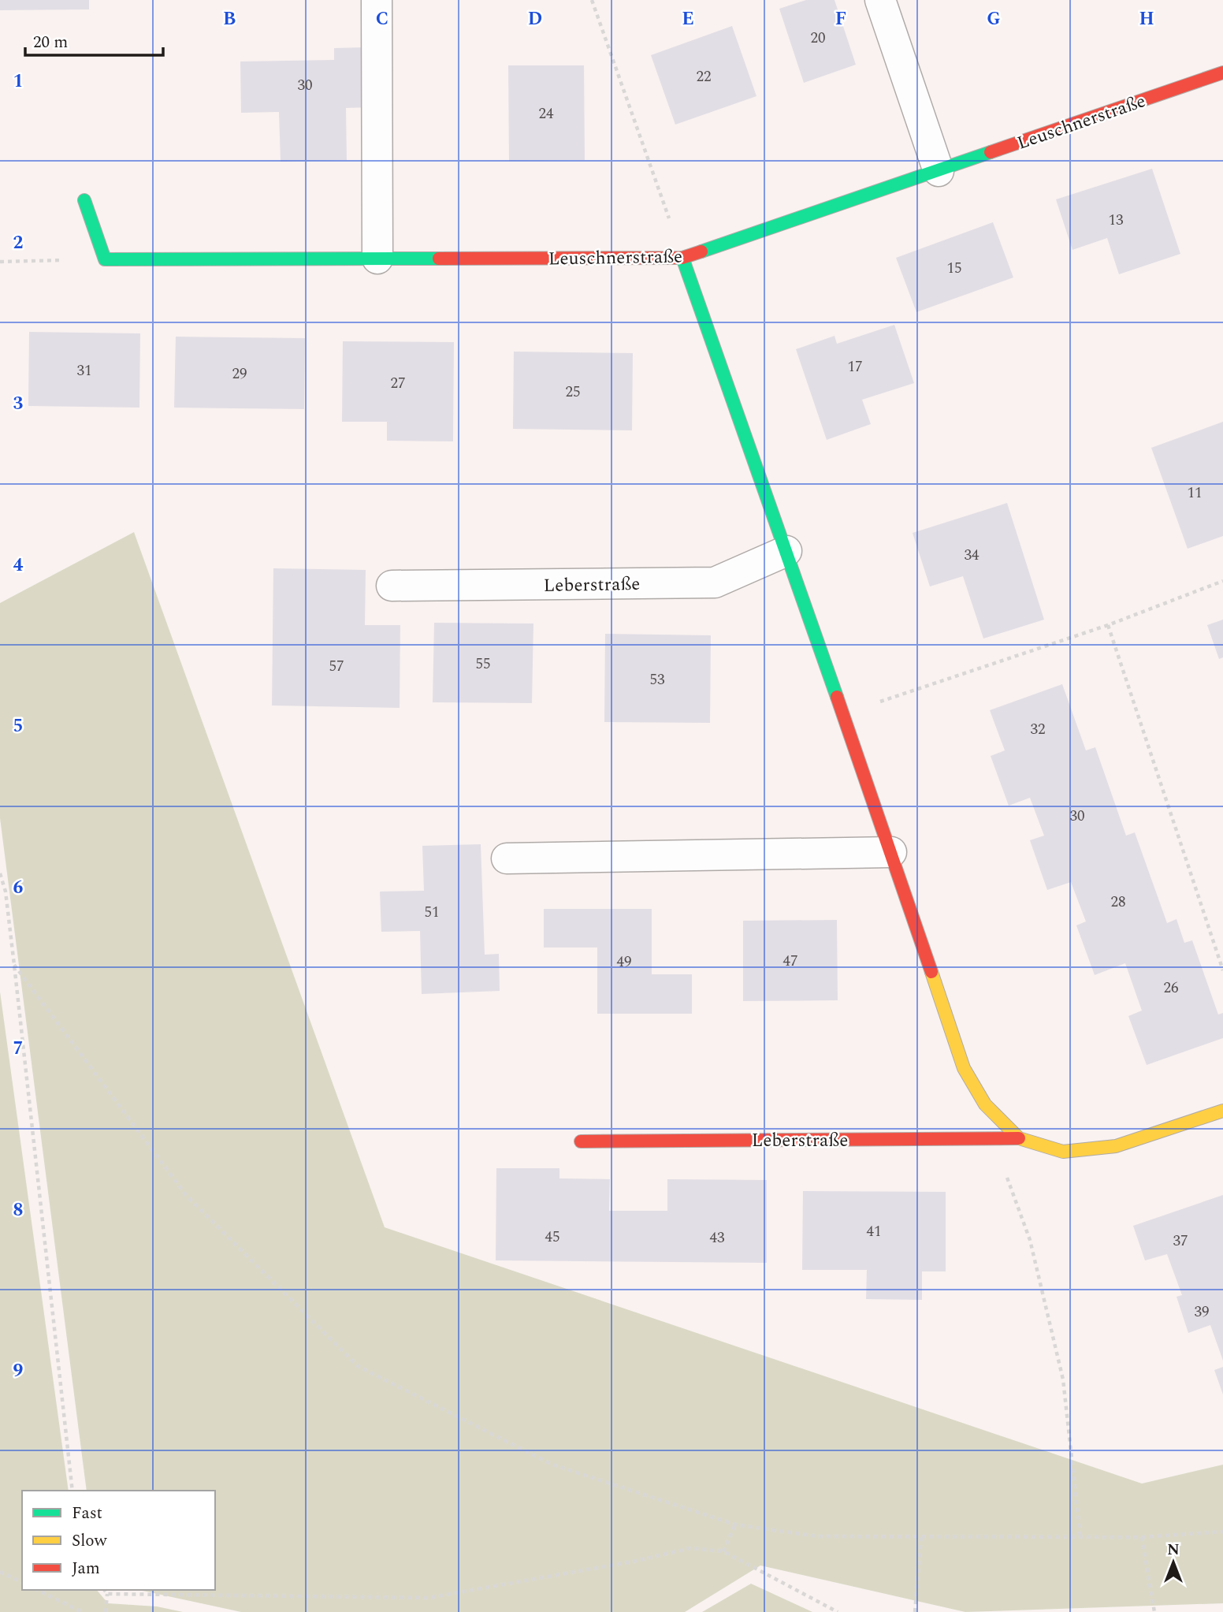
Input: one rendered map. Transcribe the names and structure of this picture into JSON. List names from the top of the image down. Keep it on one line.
{"streets":{"street":["Leuschnerstraße","Leberstraße"]},"crossings":[["Leuschnerstraße","Leberstraße"]],"house_numbers":["20","22","30","24","13","15","17","31","29","27","25","11","34","55","57","53","32","30","28","51","47","49","26","41","45","43","37","39"],"legend":["Fast","Slow","Jam"],"scale_bar":"20 m","north":"top","grid":{"columns":["B","C","D","E","F","G","H"],"rows":["1","2","3","4","5","6","7","8","9"]}}
